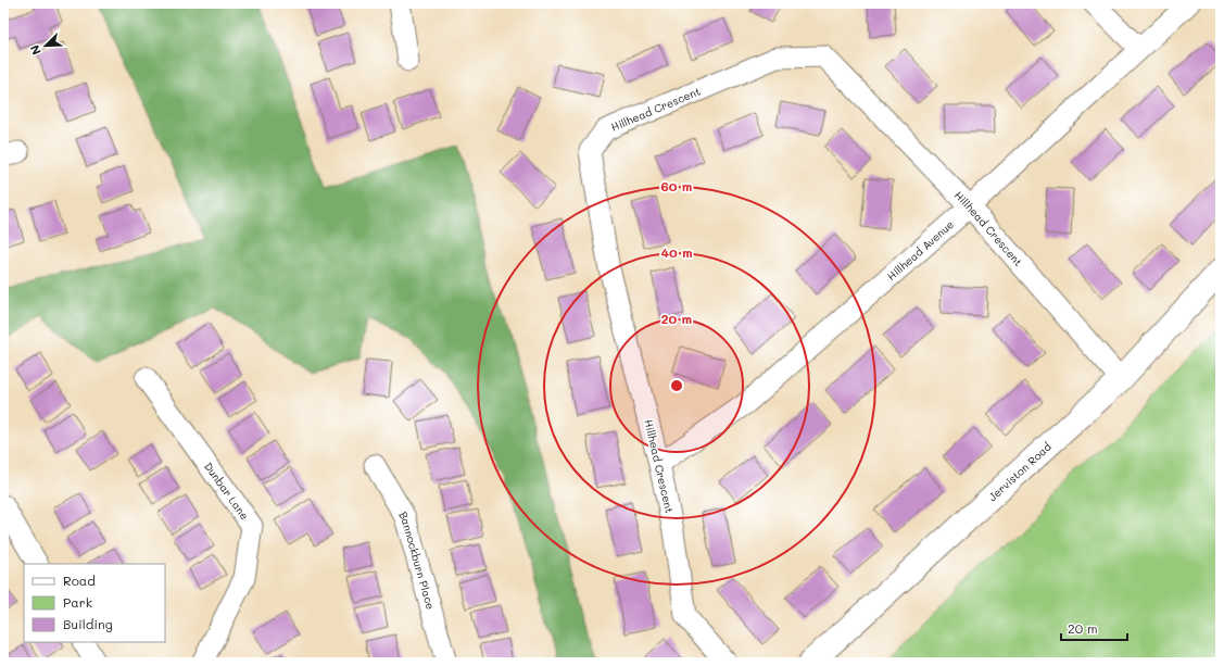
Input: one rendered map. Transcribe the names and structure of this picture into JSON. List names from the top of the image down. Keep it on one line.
{"streets":{"main road":["Jerviston Road"],"street":["Hillhead Crescent","Hillhead Avenue","Dunbar Lane","Bannockburn Place"]},"crossings":[["Hillhead Crescent","Hillhead Avenue"],["Hillhead Crescent","Jerviston Road"]],"legend":["Road","Park","Building"],"scale_bar":"20 m","north":"bottom left","rings":["60 m","40 m","20 m"]}
